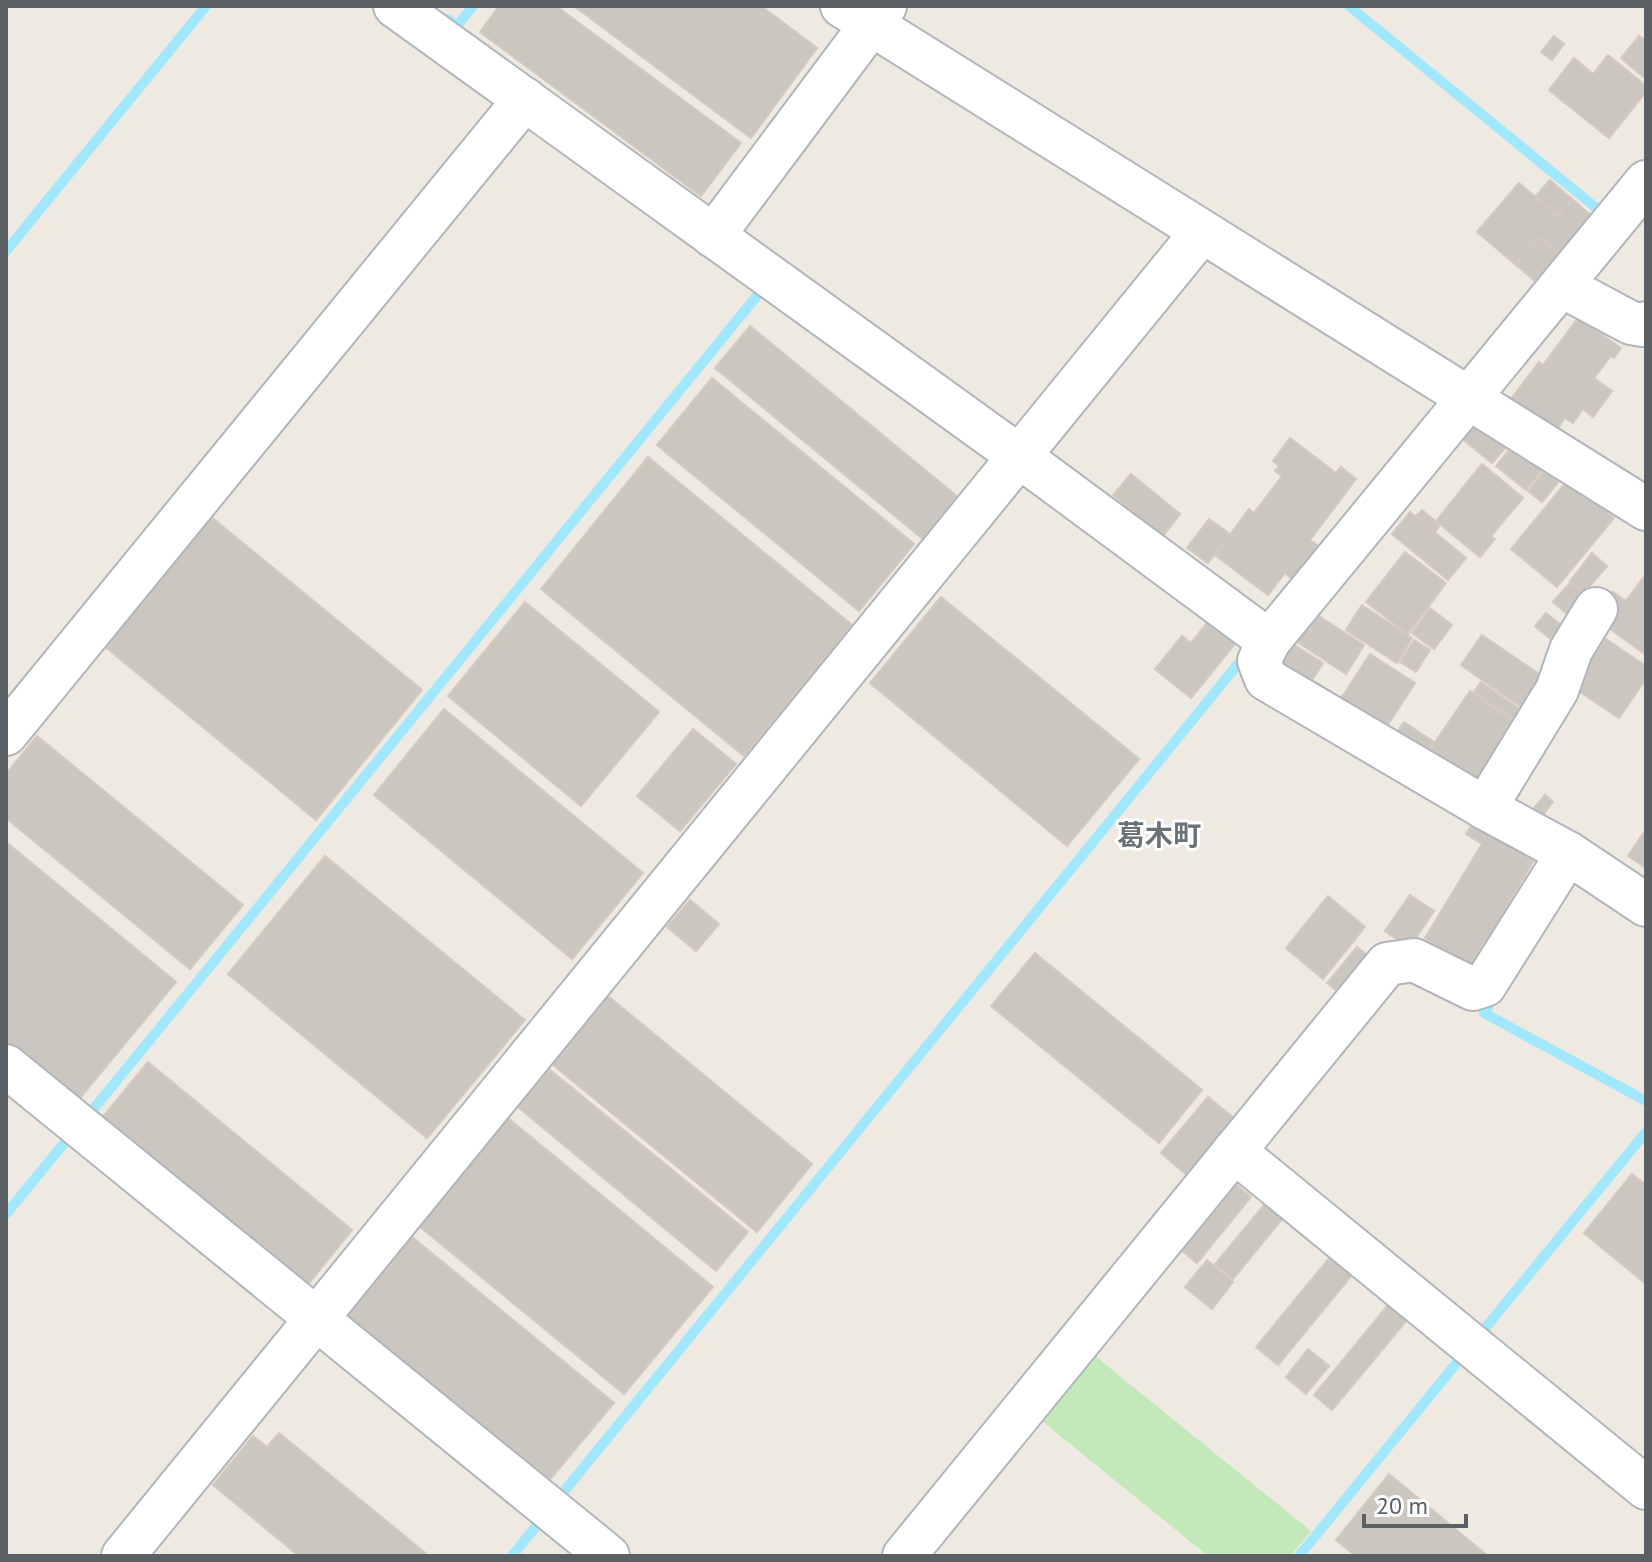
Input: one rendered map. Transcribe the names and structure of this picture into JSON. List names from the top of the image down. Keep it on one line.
{"districts":["葛木町"],"scale_bar":"20 m"}
